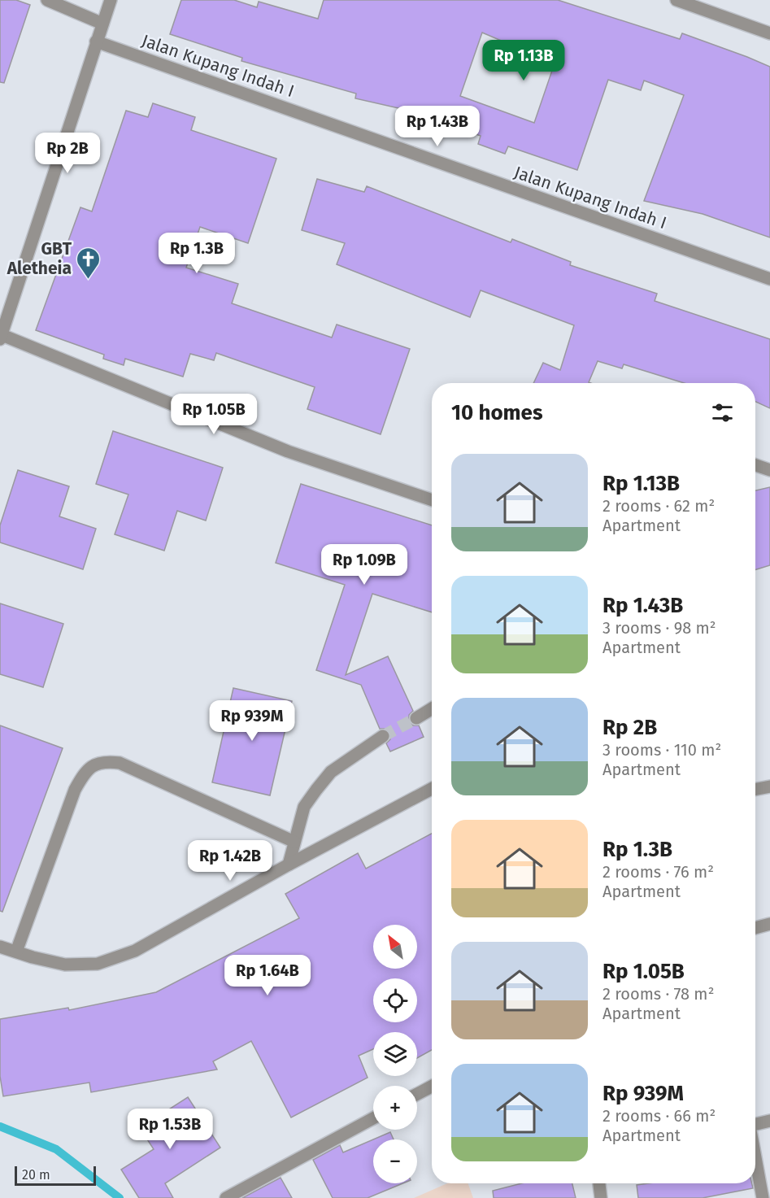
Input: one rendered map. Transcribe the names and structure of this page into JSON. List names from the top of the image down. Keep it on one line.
{"streets":{"street":["Jalan Kupang Indah I"]},"places":{"church":["GBT Aletheia"]},"scale_bar":"20 m","north":"top left","page":{"price":["Rp 1.13B","Rp 1.43B","Rp 2B","Rp 1.3B","Rp 1.05B","Rp 1.09B","Rp 939M","Rp 1.42B","Rp 1.64B","Rp 1.53B"],"heading":"10 homes","list":[{"name":"Rp 1.13B","note":"2 rooms · 62 m² · Apartment"},{"name":"Rp 1.43B","note":"3 rooms · 98 m² · Apartment"},{"name":"Rp 2B","note":"3 rooms · 110 m² · Apartment"},{"name":"Rp 1.3B","note":"2 rooms · 76 m² · Apartment"},{"name":"Rp 1.05B","note":"2 rooms · 78 m² · Apartment"},{"name":"Rp 939M","note":"2 rooms · 66 m² · Apartment"}],"map_buttons":["+","−"],"scale":"20 m"}}
